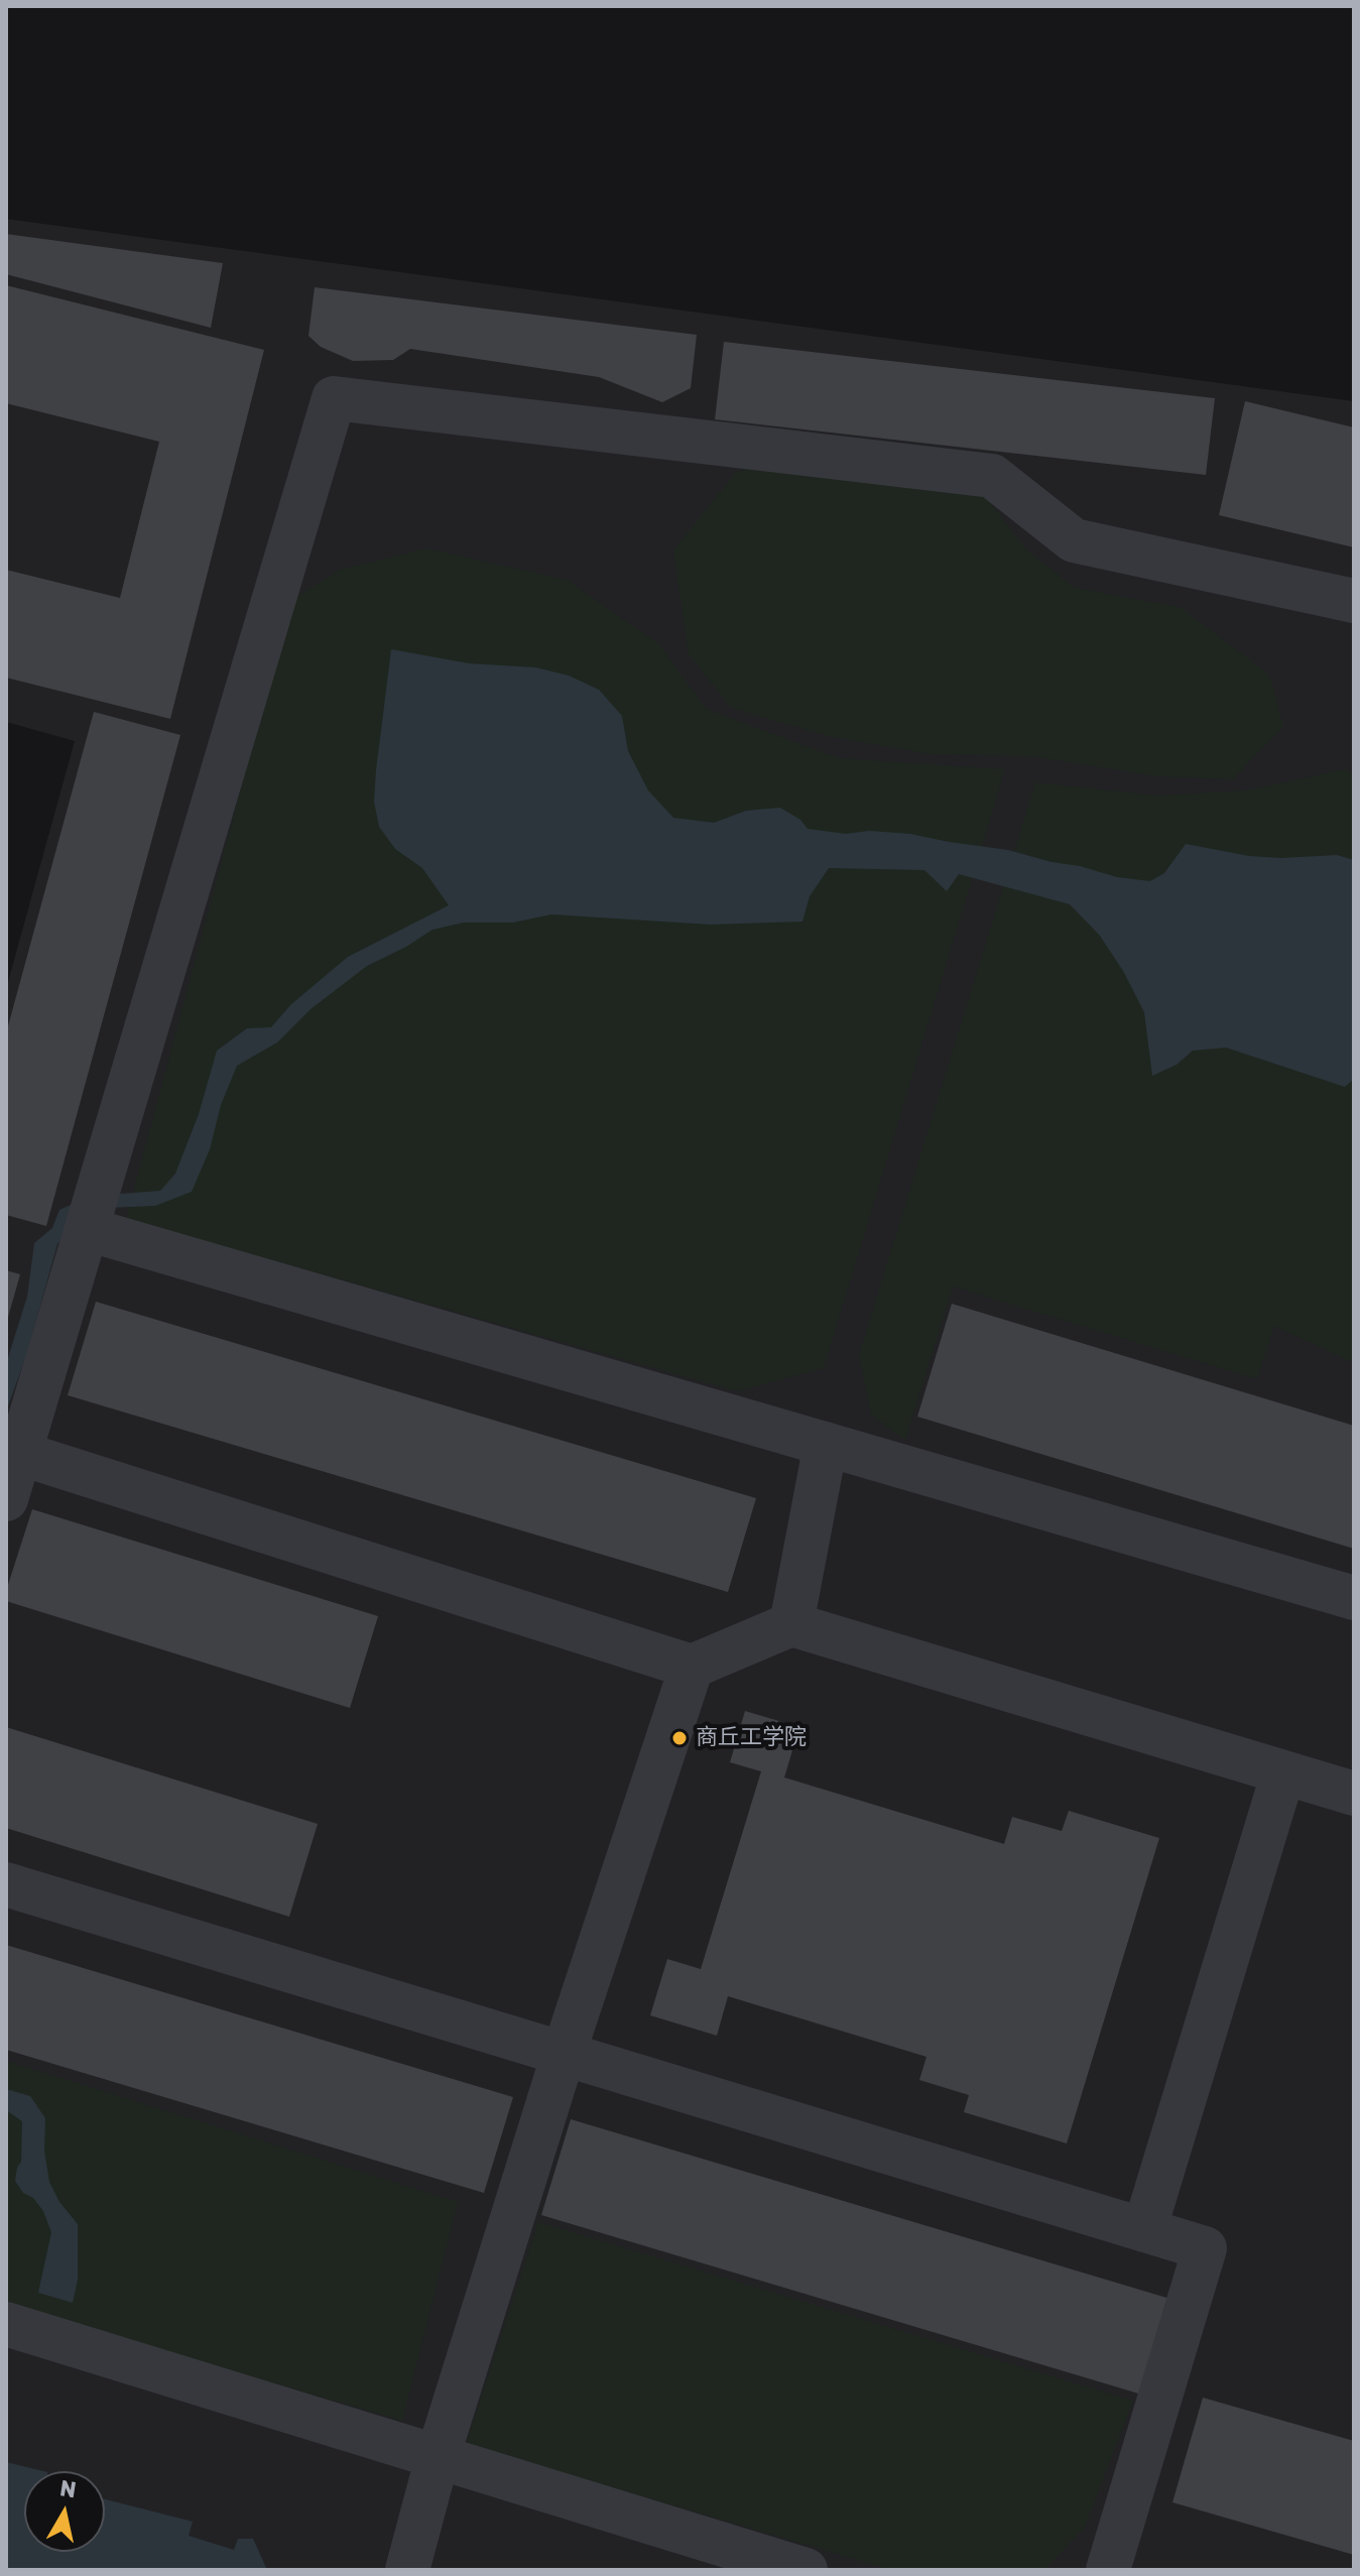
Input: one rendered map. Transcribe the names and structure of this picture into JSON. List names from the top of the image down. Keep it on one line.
{"places":["商丘工学院"],"north":"top"}
